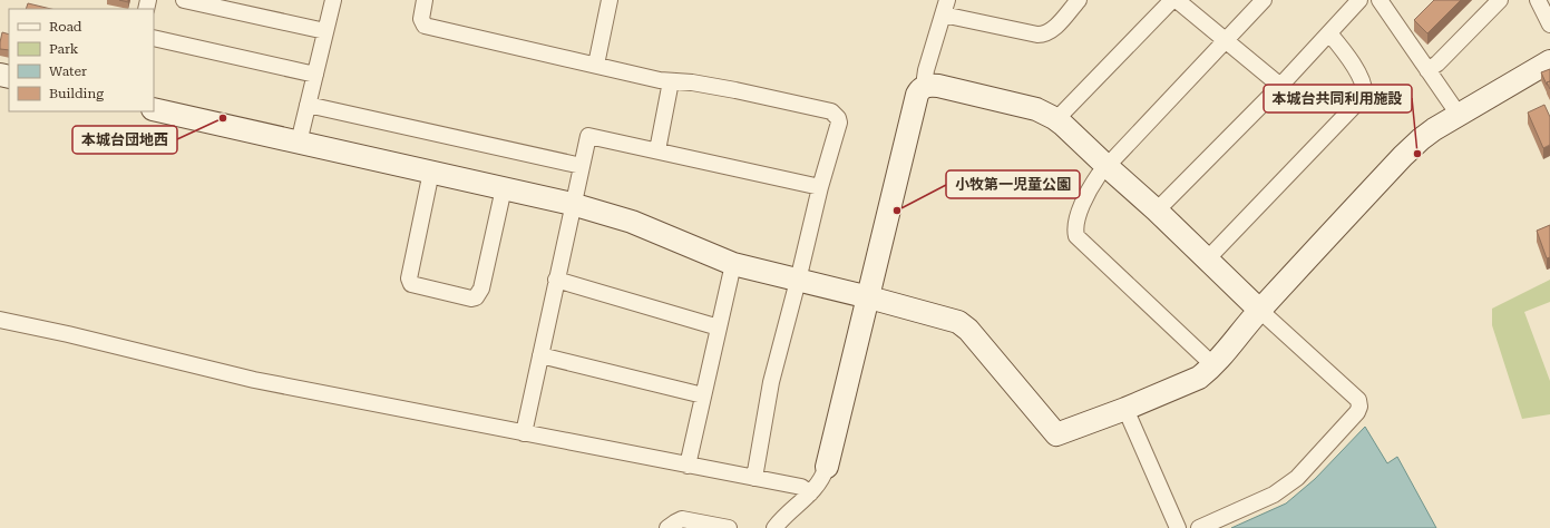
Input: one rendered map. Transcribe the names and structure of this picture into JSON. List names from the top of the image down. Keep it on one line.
{"places":["本城台団地西","本城台共同利用施設","小牧第一児童公園"],"legend":["Road","Park","Water","Building"]}
